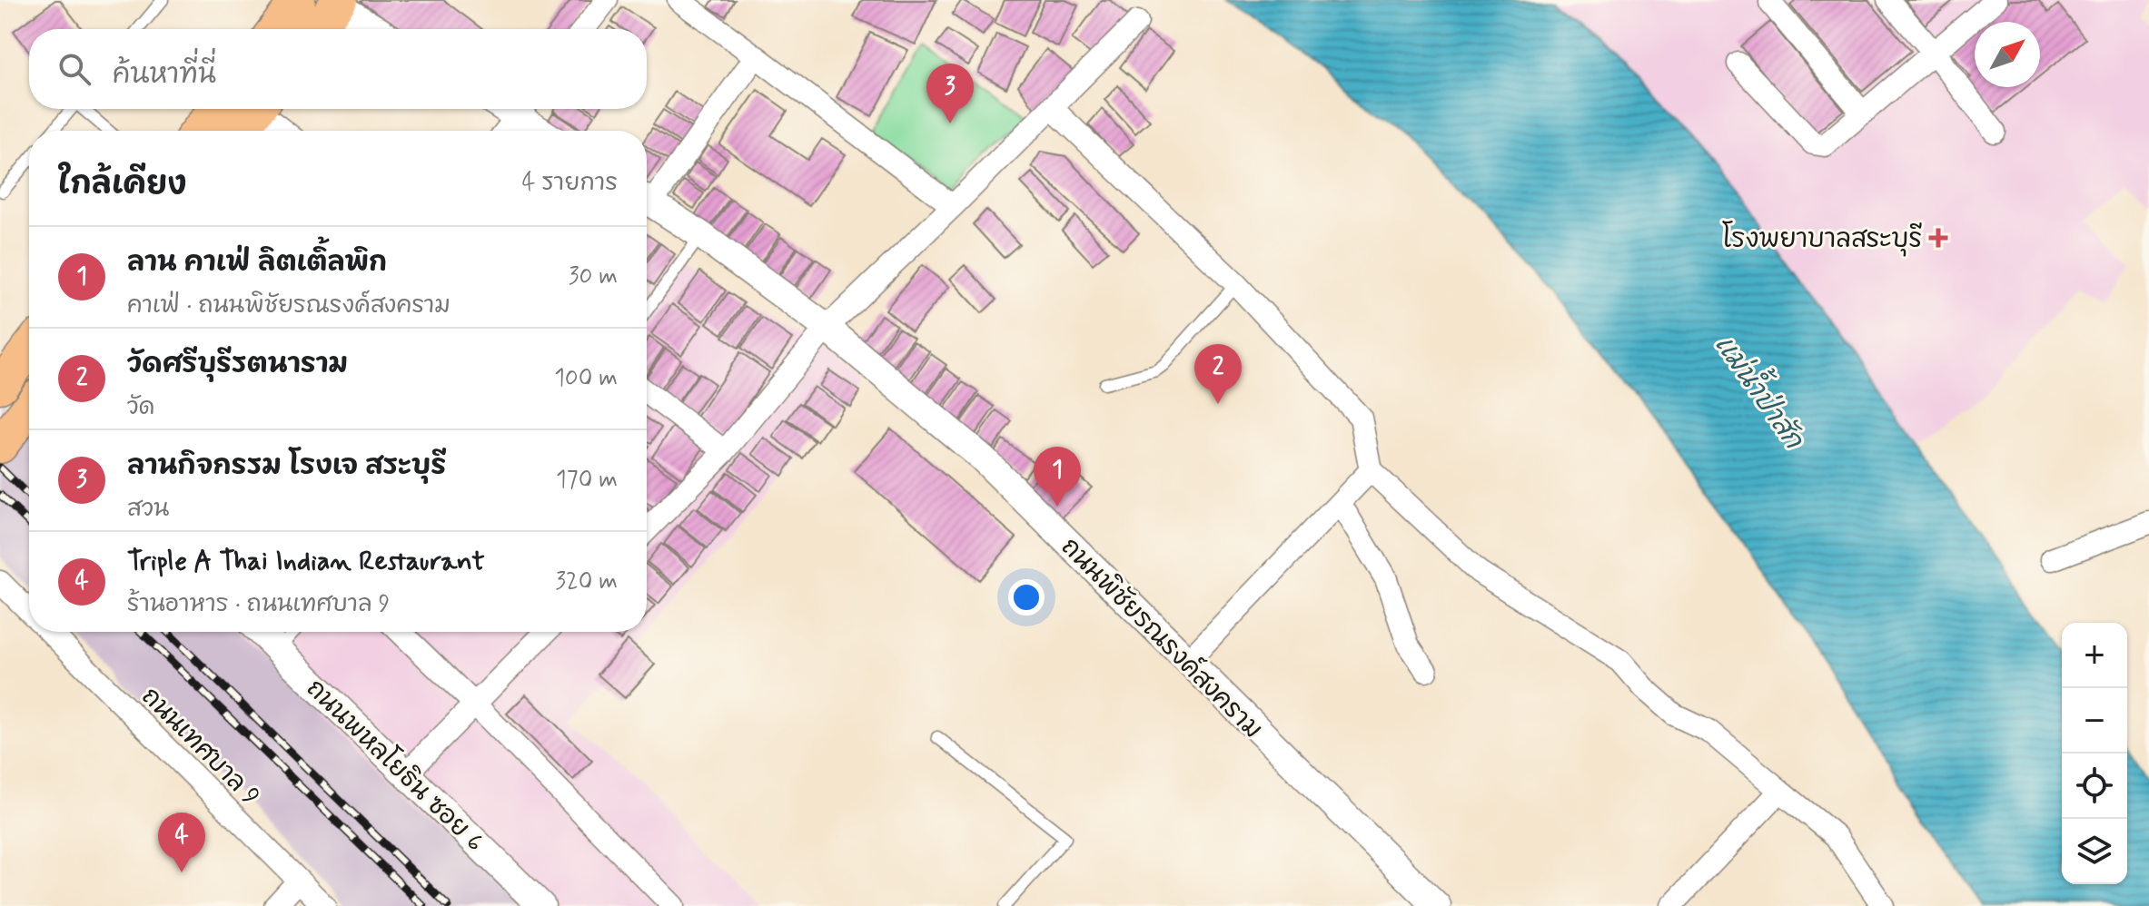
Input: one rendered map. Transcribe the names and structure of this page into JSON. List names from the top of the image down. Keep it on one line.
{"streets":{"street":["ถนนพิชัยรณรงค์สงคราม","ถนนเทศบาล 9","ถนนพหลโยธิน ซอย 6"]},"water":["แม่น้ำป่าสัก"],"places":{"health":["โรงพยาบาลสระบุรี"]},"north":"top right","page":{"search":"ค้นหาที่นี่","pins":["3","2","1","4"],"heading":["ใกล้เคียง","4 รายการ"],"list":[{"mark":"1","name":"ลาน คาเฟ่ ลิตเติ้ลพิก","note":"คาเฟ่ · ถนนพิชัยรณรงค์สงคราม","value":"30 m"},{"mark":"2","name":"วัดศรีบุรีรตนาราม","note":"วัด","value":"100 m"},{"mark":"3","name":"ลานกิจกรรม โรงเจ สระบุรี","note":"สวน","value":"170 m"},{"mark":"4","name":"Triple A Thai Indian Restaurant","note":"ร้านอาหาร · ถนนเทศบาล 9","value":"320 m"}],"map_buttons":["+","−"]}}
